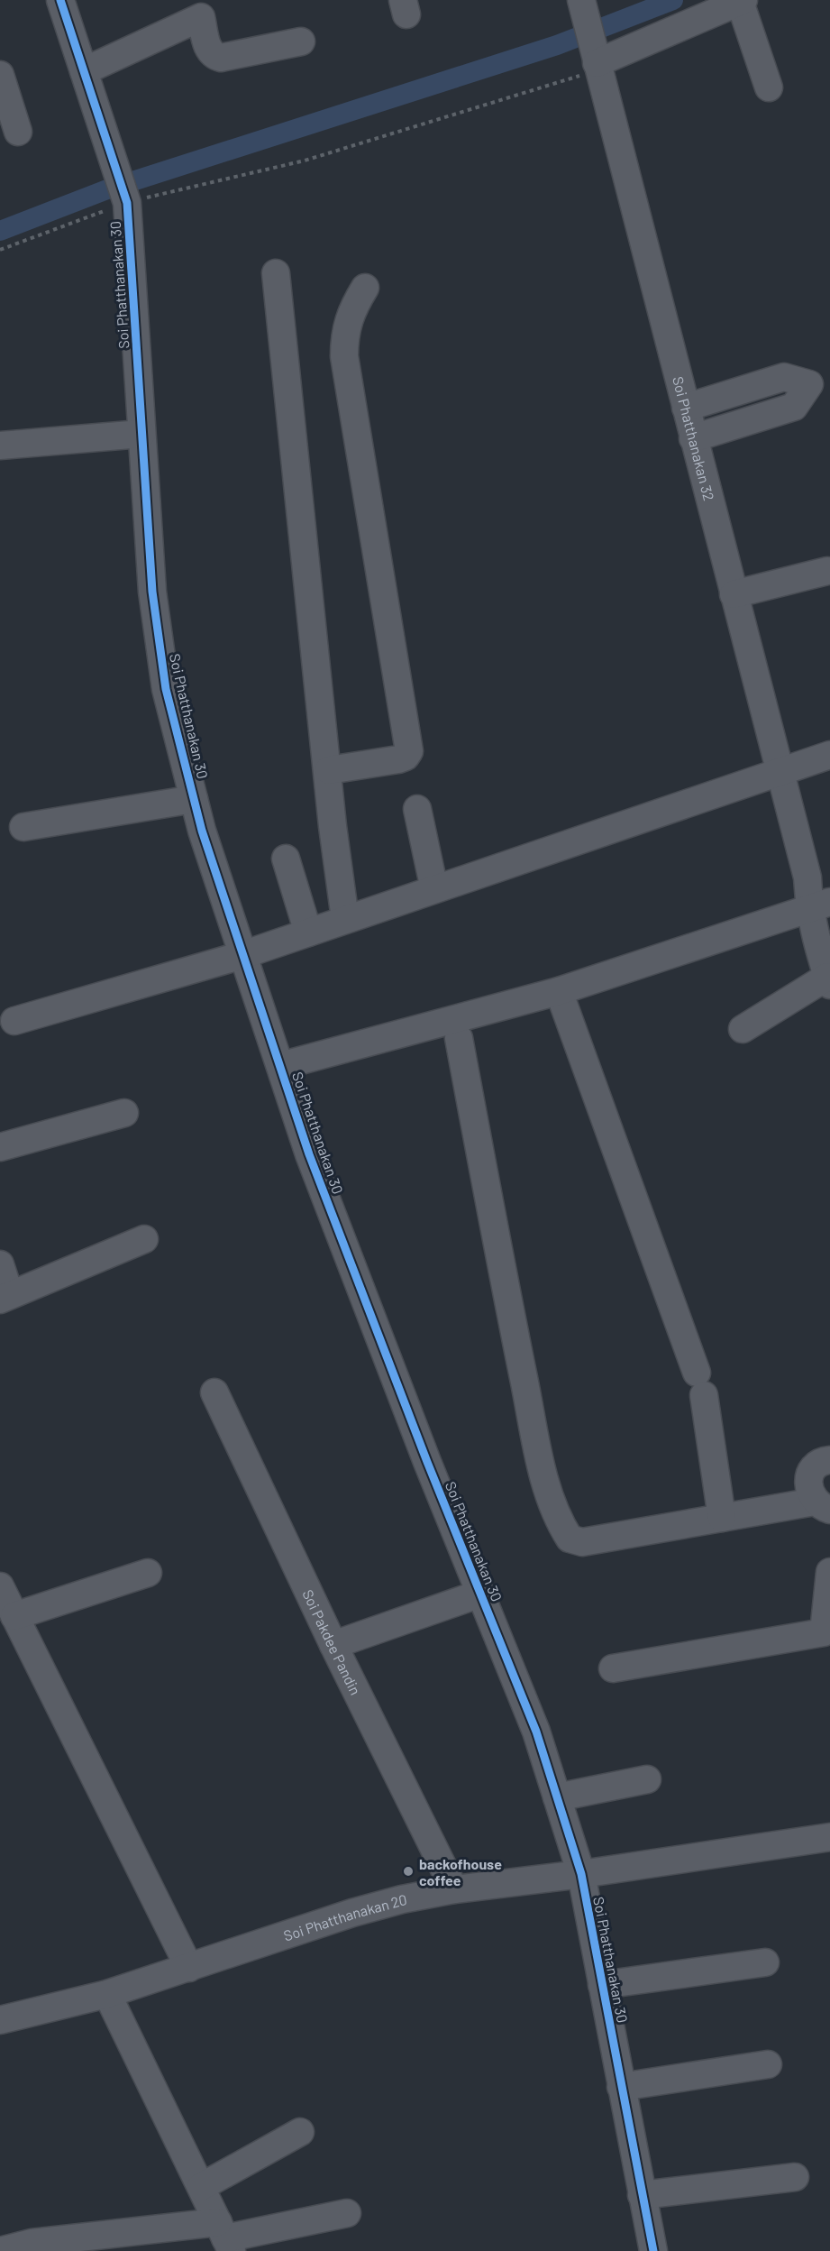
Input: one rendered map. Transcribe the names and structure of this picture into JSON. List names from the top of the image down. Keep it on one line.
{"streets":{"street":["Soi Phatthanakan 30","Soi Phatthanakan 32","Soi Pakdee Pandin","Soi Phatthanakan 20"]},"crossings":[["Soi Phatthanakan 30","Soi Phatthanakan 20"],["Soi Pakdee Pandin","Soi Phatthanakan 20"]],"places":["backofhouse coffee"]}
